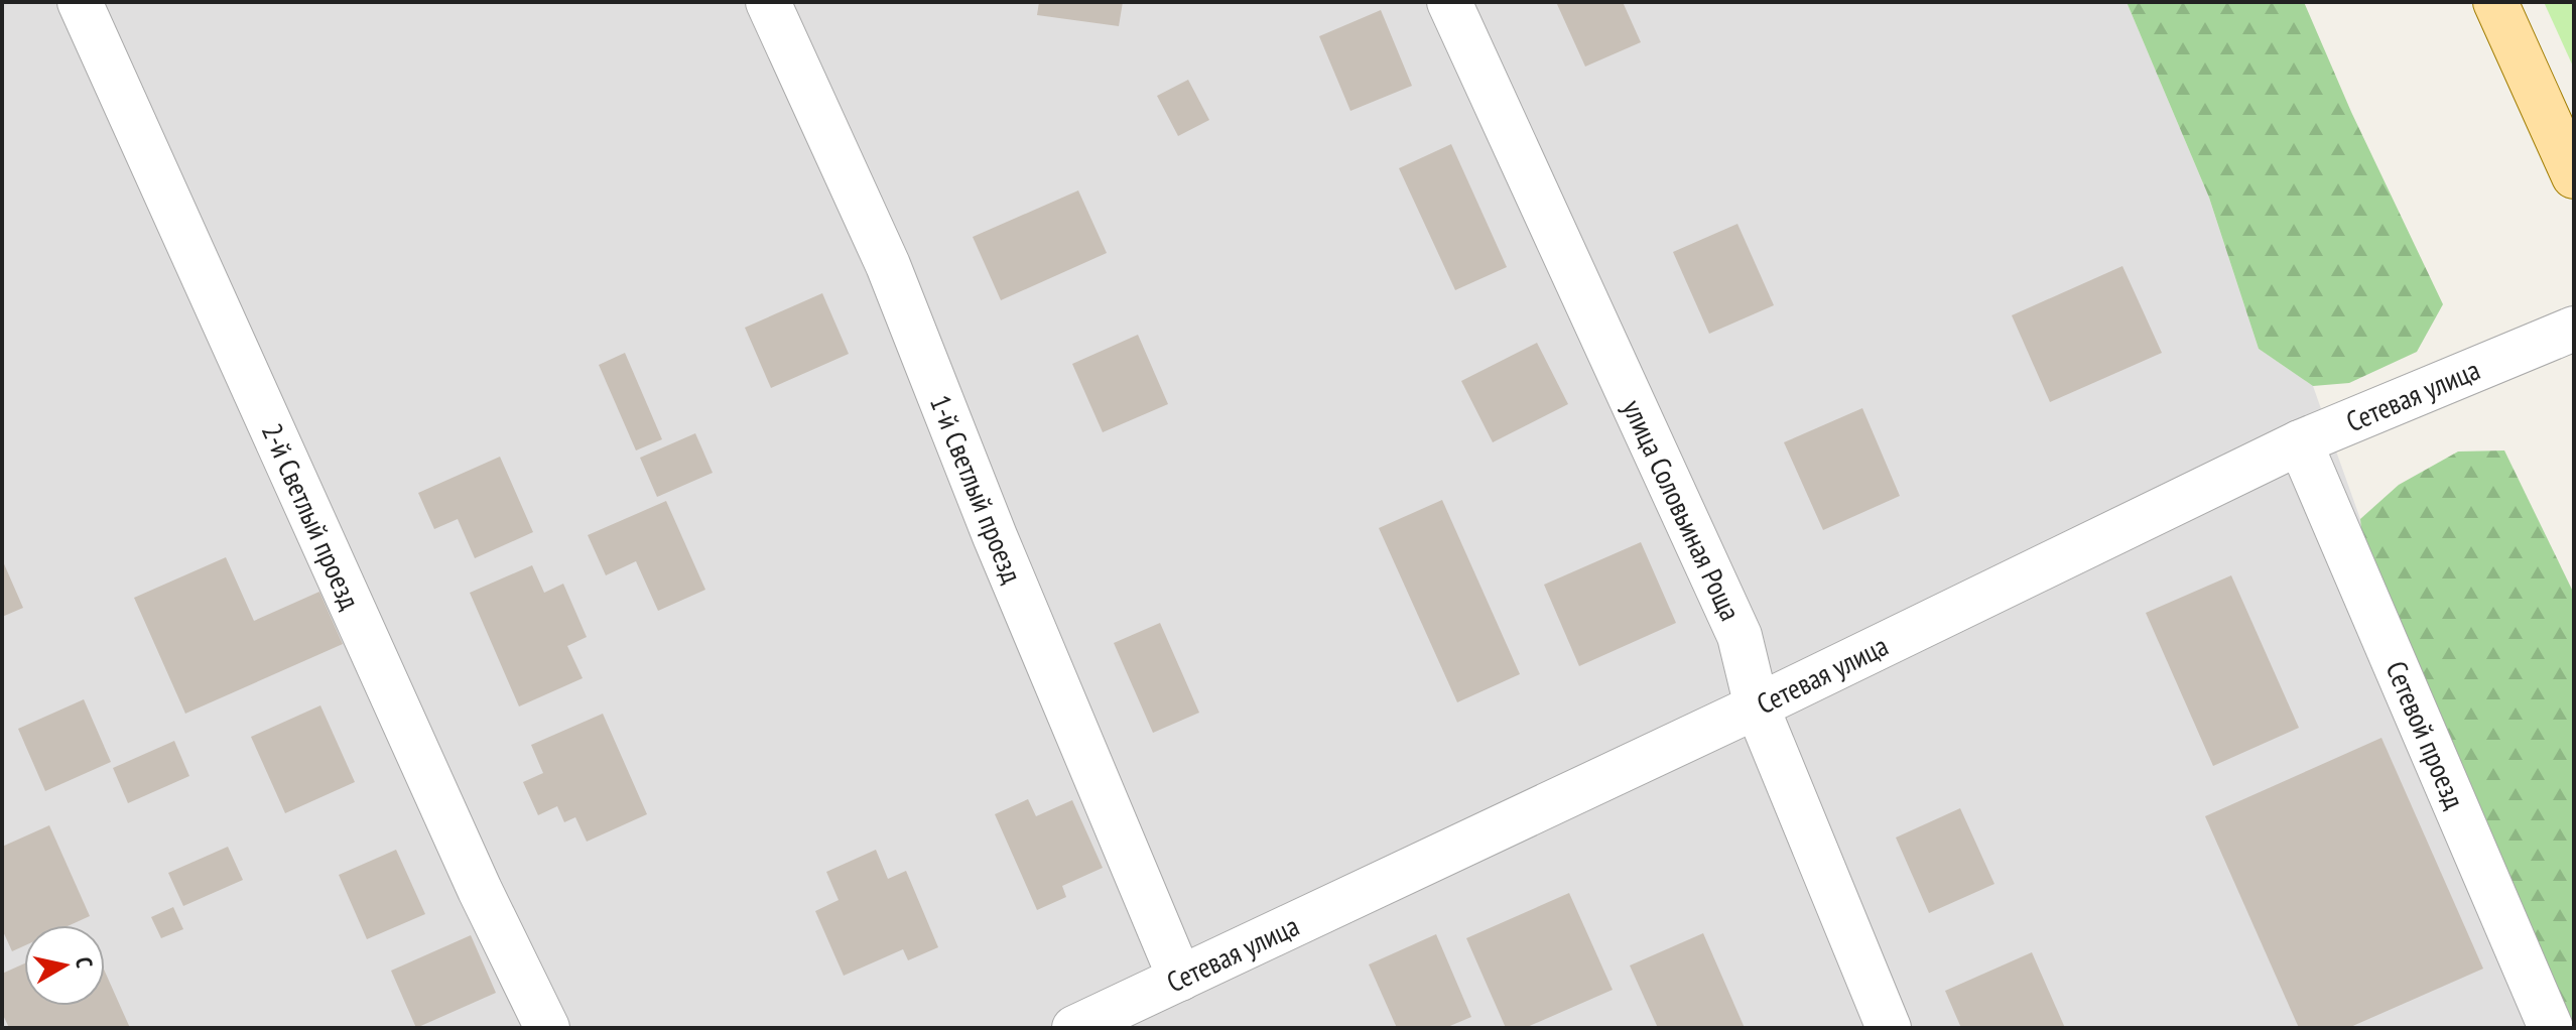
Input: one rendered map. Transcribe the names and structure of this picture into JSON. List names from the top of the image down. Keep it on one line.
{"streets":{"street":["Сетевая улица","1-й Светлый проезд","улица Соловьиная Роща","2-й Светлый проезд","Сетевой проезд"]},"crossings":[["Сетевая улица","1-й Светлый проезд"],["Сетевая улица","улица Соловьиная Роща"],["Сетевая улица","Сетевой проезд"]],"north":"right"}
